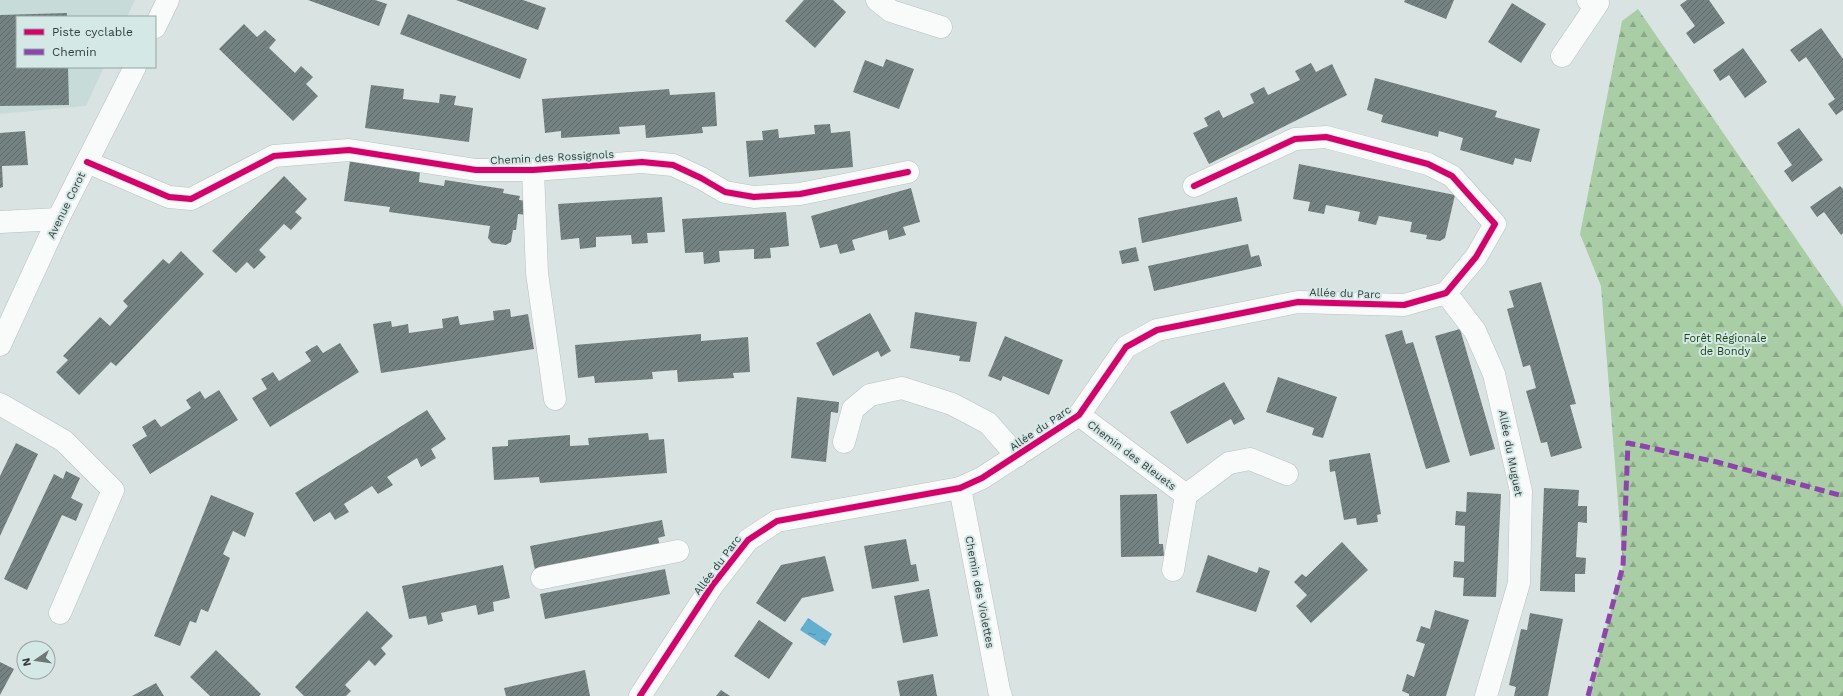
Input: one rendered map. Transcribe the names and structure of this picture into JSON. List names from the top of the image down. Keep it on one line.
{"streets":{"street":["Chemin des Rossignols","Avenue Corot","Allée du Parc","Allée du Muguet","Chemin des Bleuets","Chemin des Violettes"]},"crossings":[["Chemin des Rossignols","Avenue Corot"],["Allée du Parc","Allée du Muguet"],["Allée du Parc","Chemin des Bleuets"],["Allée du Parc","Chemin des Violettes"]],"parks":["Forêt Régionale de Bondy"],"legend":["Piste cyclable","Chemin"],"north":"left"}
